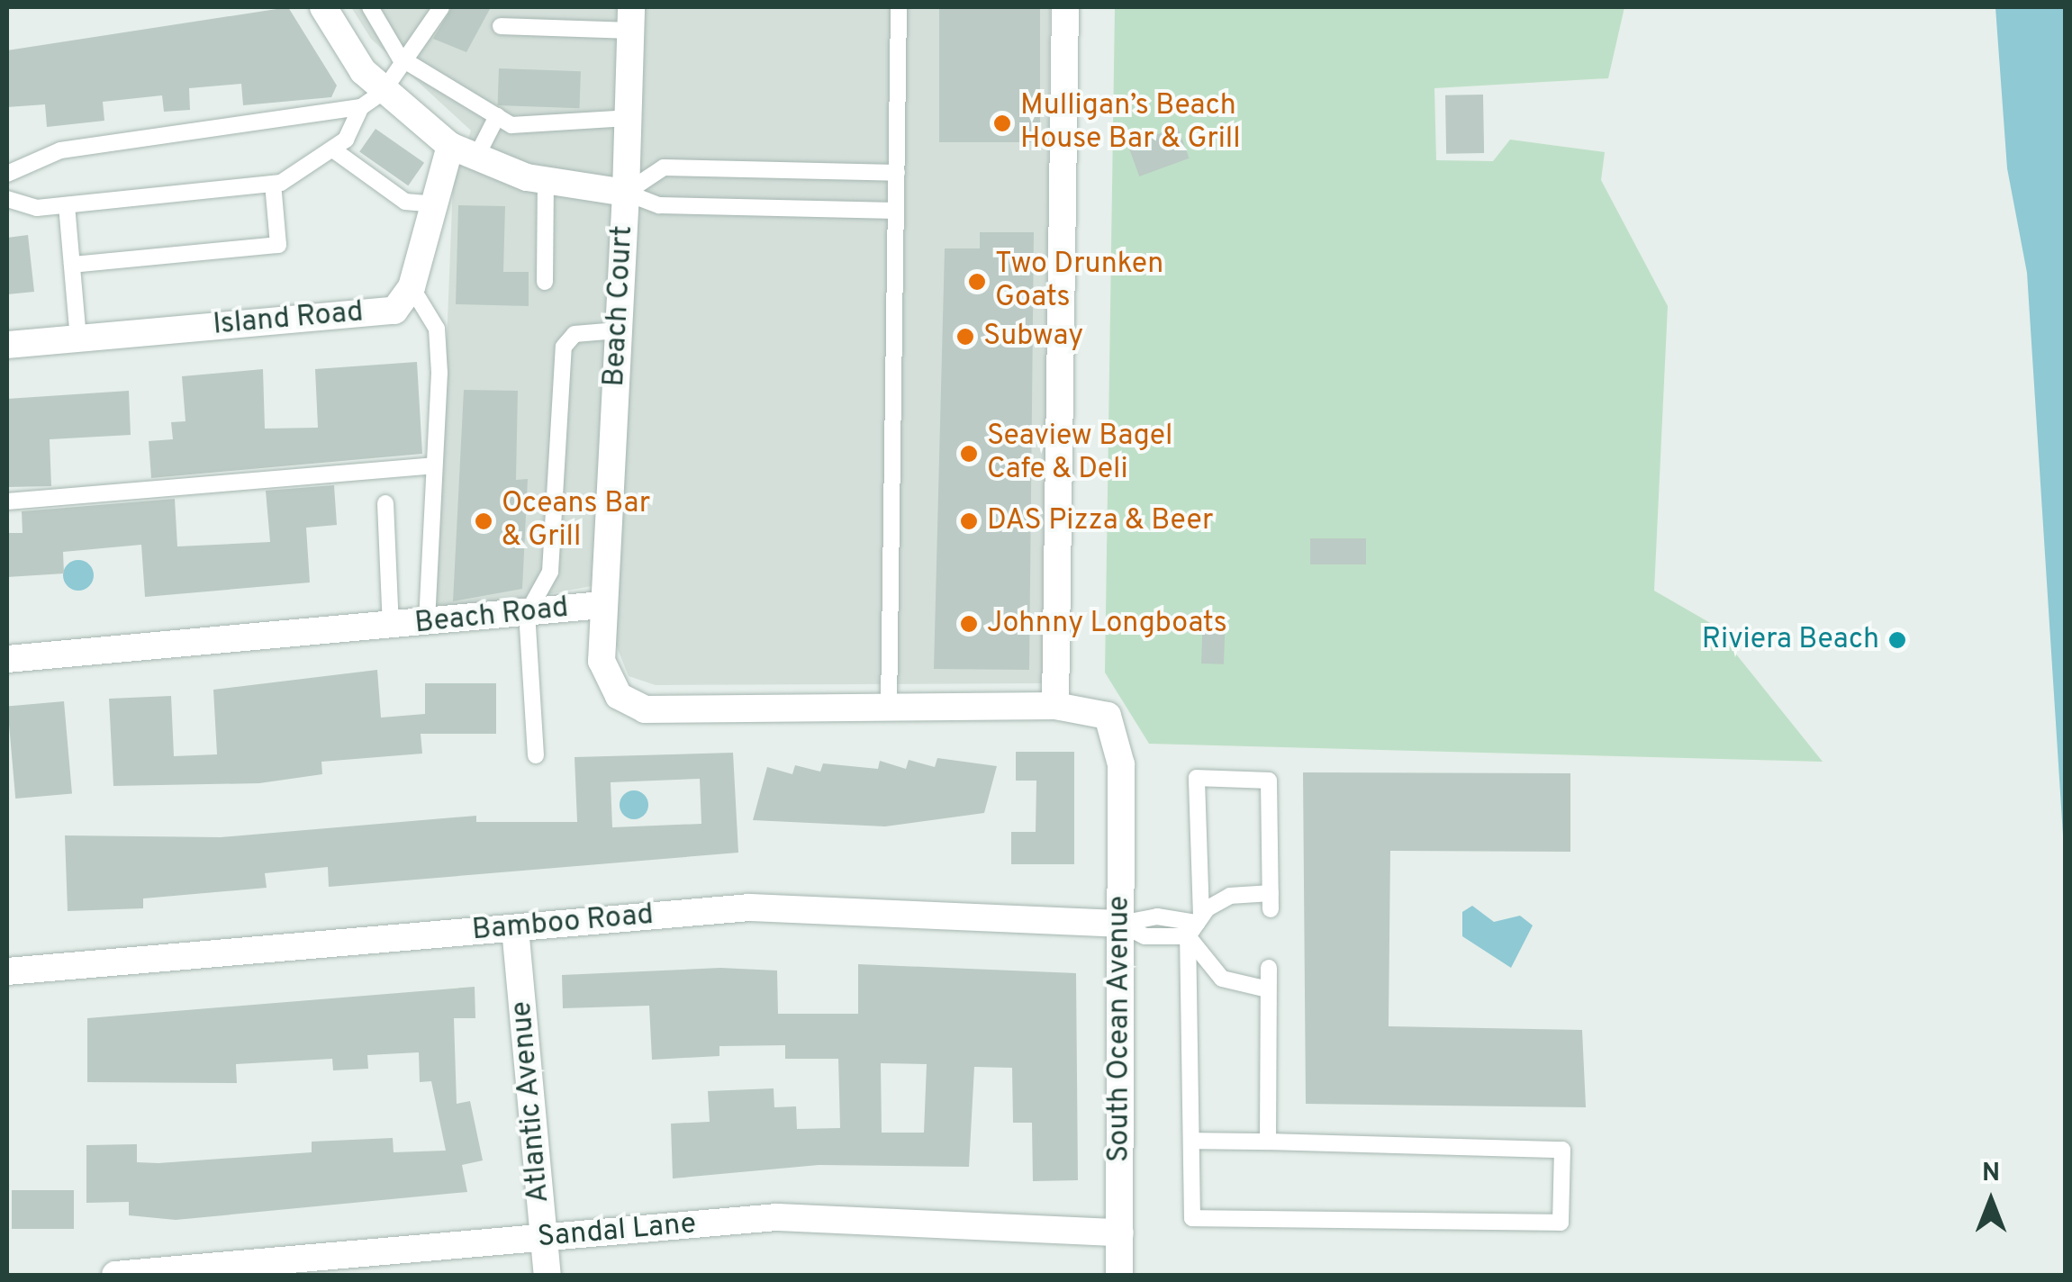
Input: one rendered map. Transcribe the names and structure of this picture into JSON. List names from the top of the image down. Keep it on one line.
{"streets":{"street":["Beach Court","Island Road","Beach Road","Bamboo Road","South Ocean Avenue","Atlantic Avenue","Sandal Lane"]},"crossings":[["Beach Court","Beach Road"],["Beach Road","South Ocean Avenue"],["Bamboo Road","South Ocean Avenue"],["Bamboo Road","Atlantic Avenue"],["South Ocean Avenue","Sandal Lane"],["Atlantic Avenue","Sandal Lane"]],"places":["Mulligan’s Beach House Bar & Grill","Two Drunken Goats","Subway","Seaview Bagel Cafe & Deli","Oceans Bar & Grill","DAS Pizza & Beer","Johnny Longboats","Riviera Beach"],"north":"top"}
